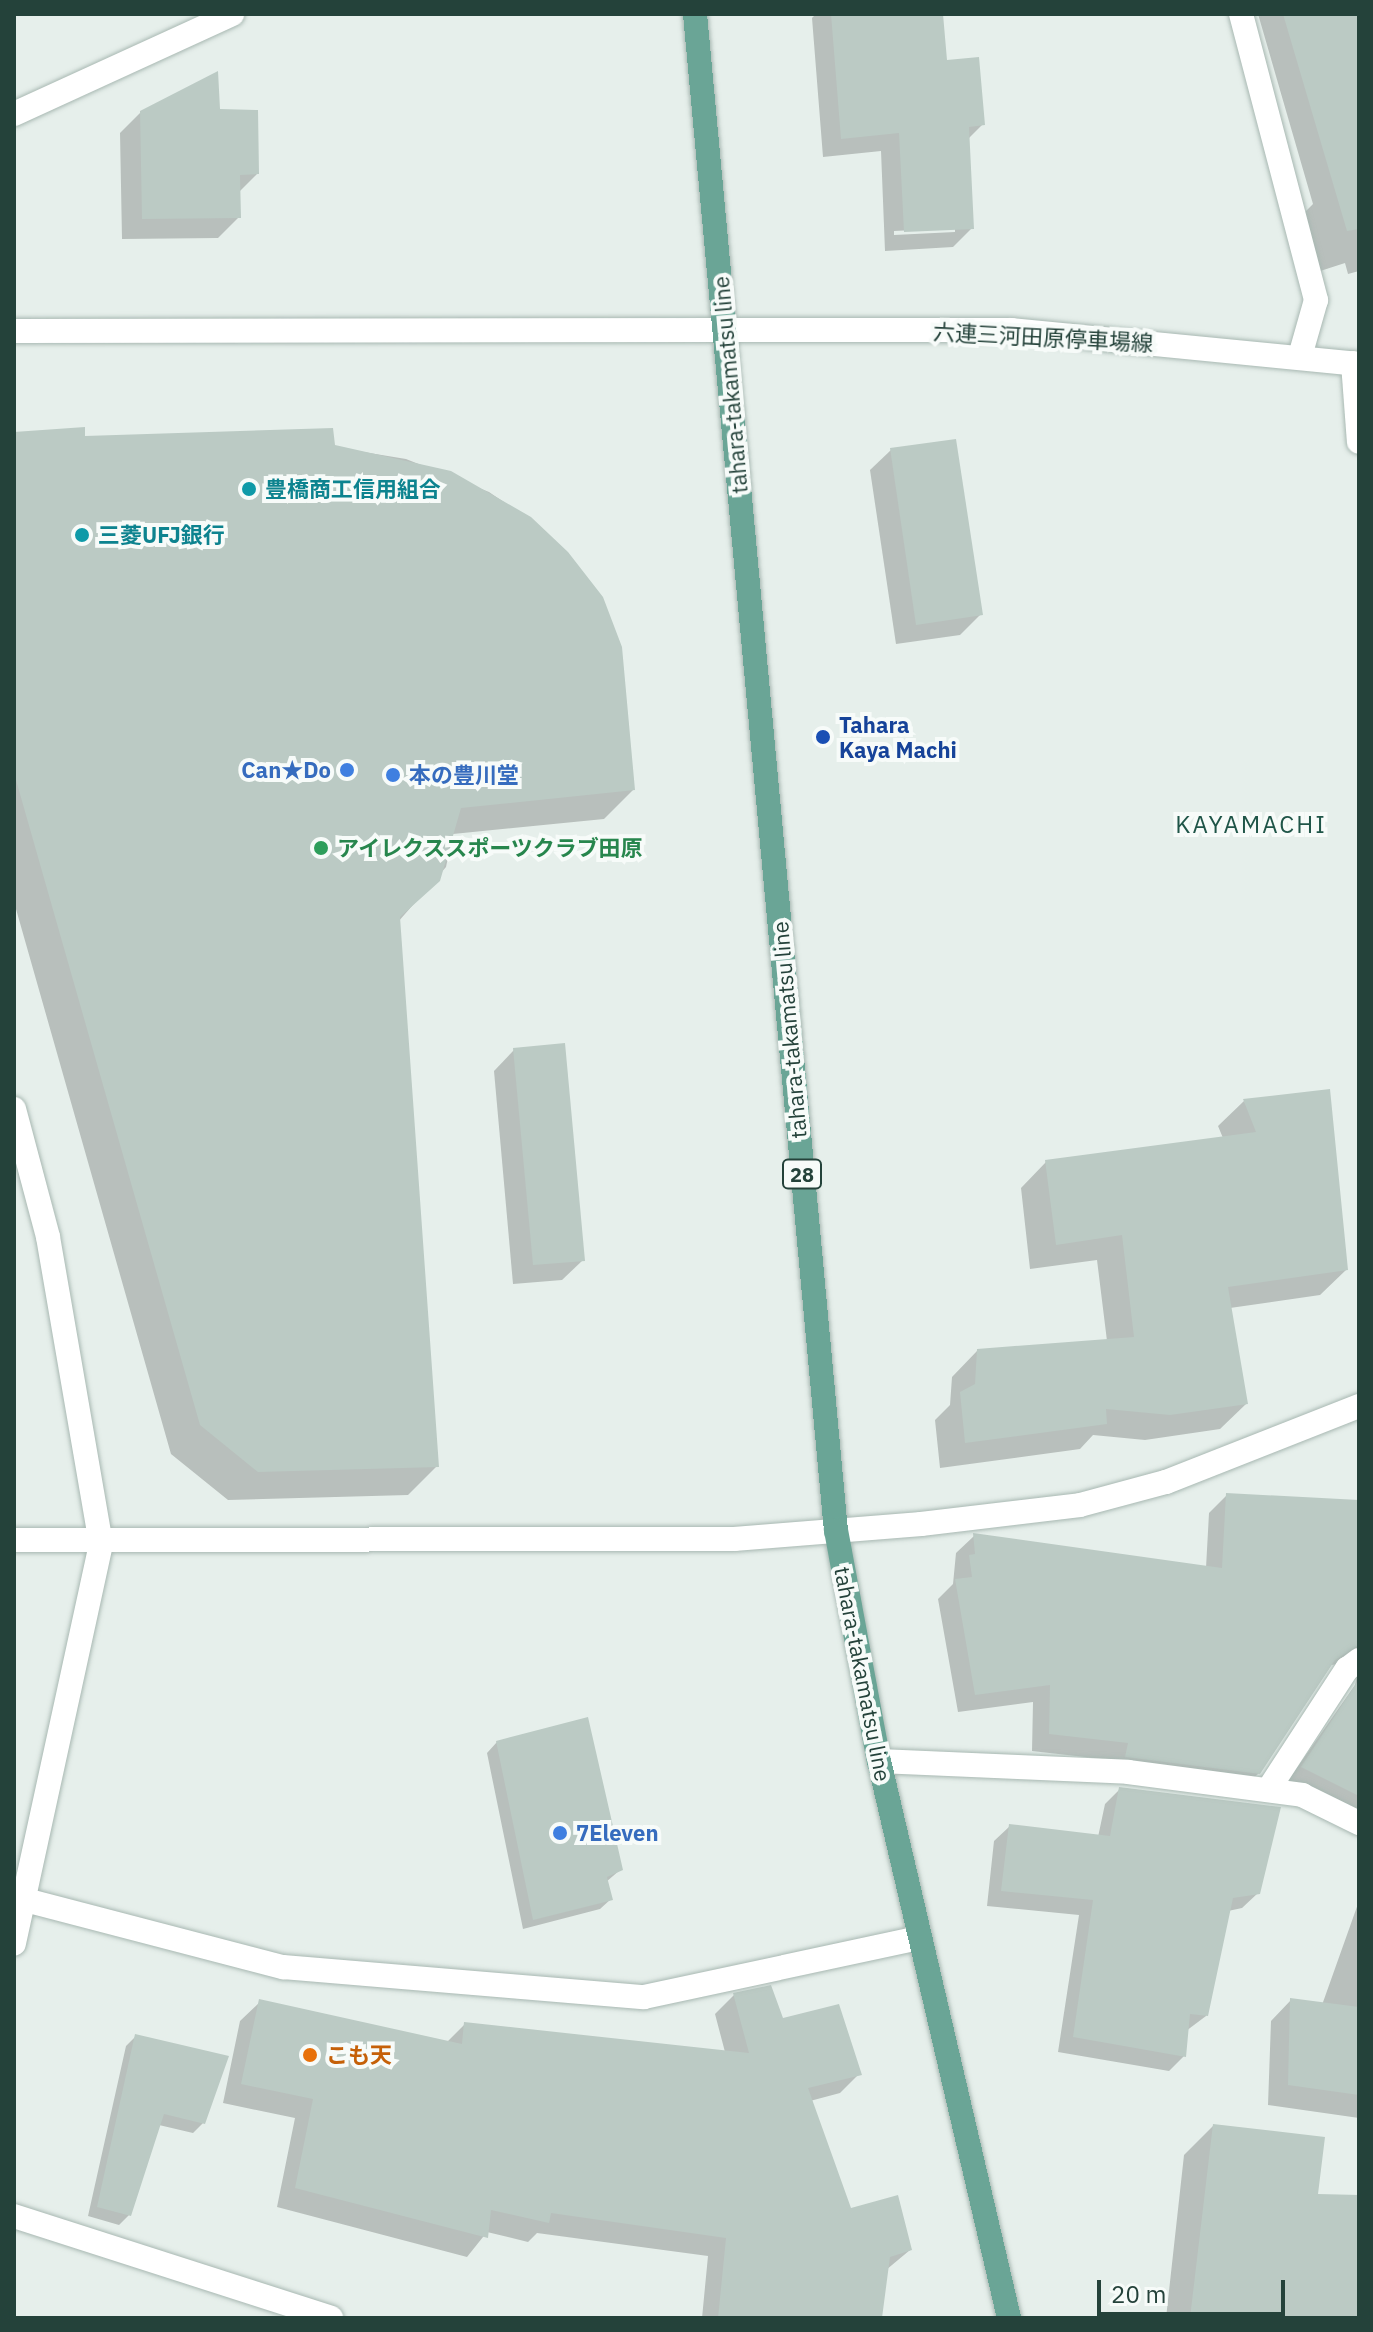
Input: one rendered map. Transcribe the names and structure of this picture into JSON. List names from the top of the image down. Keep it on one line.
{"streets":{"main road":["tahara-takamatsu line","28"],"street":["六連三河田原停車場線"]},"crossings":[["六連三河田原停車場線","tahara-takamatsu line"]],"districts":["KAYAMACHI"],"places":["豊橋商工信用組合","三菱UFJ銀行","Tahara Kaya Machi","Can★Do","本の豊川堂","アイレクススポーツクラブ田原","7Eleven","こも天"],"scale_bar":"20 m"}
